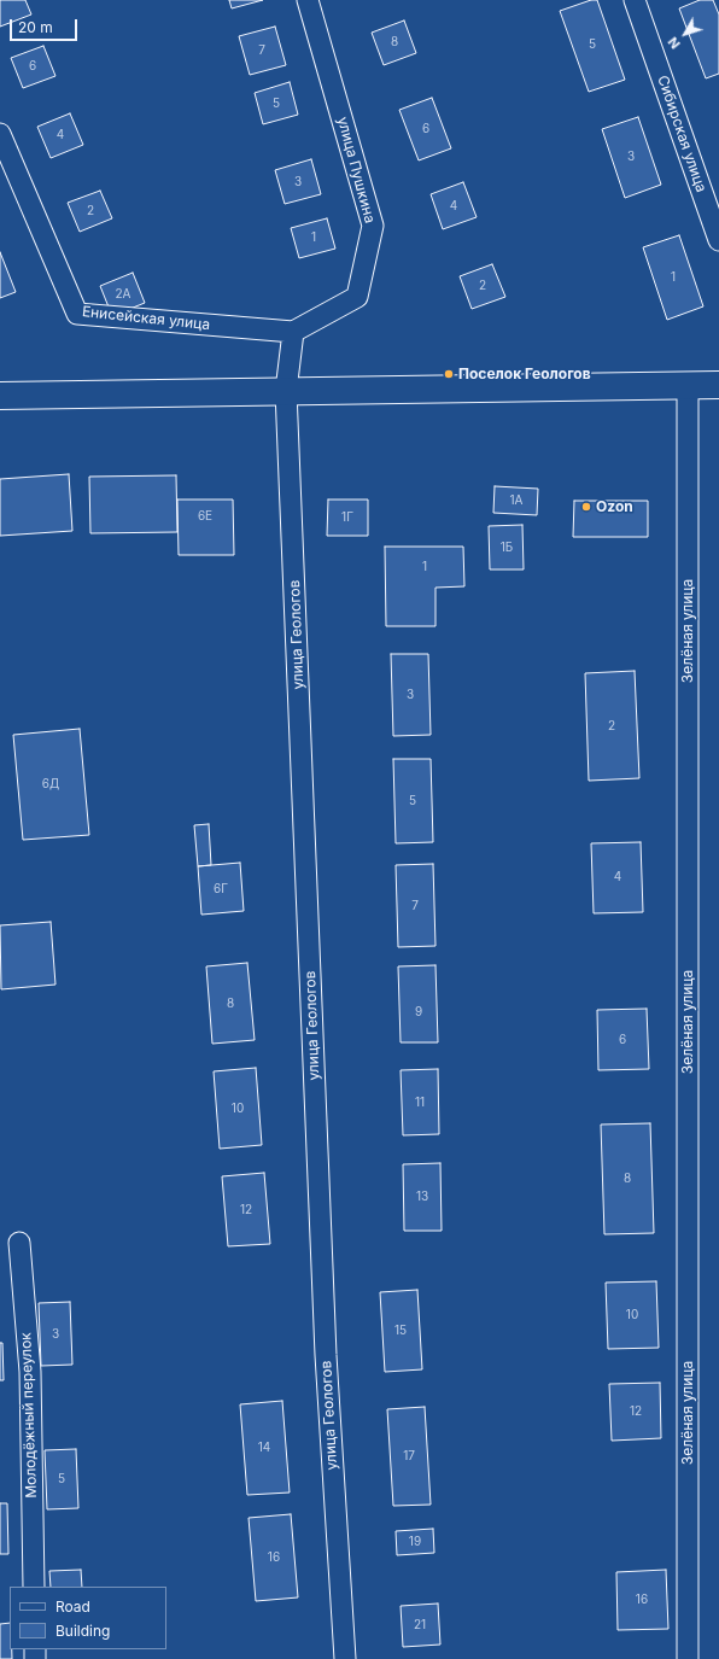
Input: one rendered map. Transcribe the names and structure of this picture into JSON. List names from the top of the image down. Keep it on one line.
{"streets":{"street":["Сибирская улица","улица Пушкина","Енисейская улица","Зелёная улица","улица Геологов","Молодёжный переулок"]},"crossings":[["улица Пушкина","Енисейская улица"]],"places":["Поселок Геологов","Ozon"],"house_numbers":["8","5","7","6","5","6","4","3","3","4","2","1","1","2","2А","1А","6Е","1Г","1Б","1","3","2","6Д","5","4","6Г","7","8","9","6","11","10","8","13","12","10","15","3","12","14","17","5","19","16","16","21"],"legend":["Road","Building"],"scale_bar":"20 m","north":"bottom left"}
